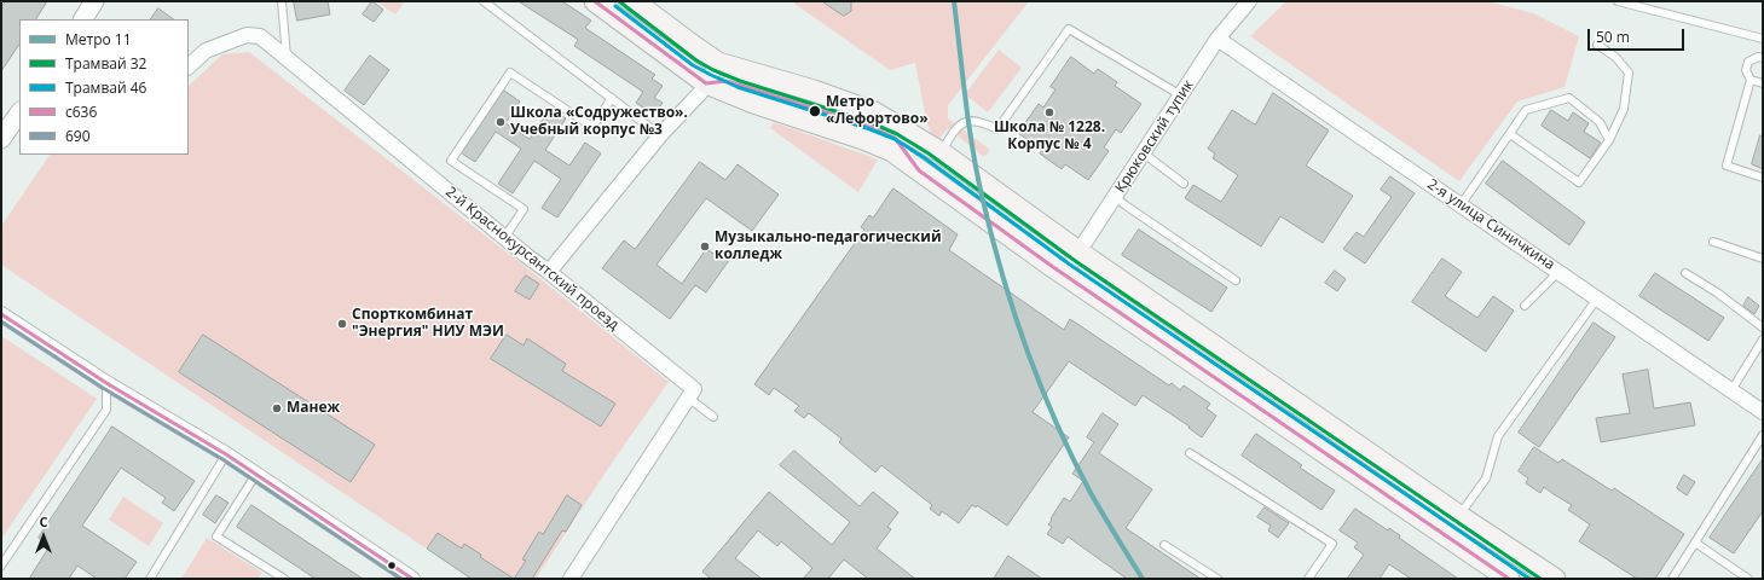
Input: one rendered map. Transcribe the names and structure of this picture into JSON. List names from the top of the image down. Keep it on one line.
{"streets":{"street":["Крюковский тупик","2-я улица Синичкина","2-й Краснокурсантский проезд"]},"crossings":[["Крюковский тупик","2-я улица Синичкина"]],"places":["Метро «Лефортово»","Школа № 1228. Корпус № 4","Школа «Содружество». Учебный корпус №3","Музыкально-педагогический колледж","Спорткомбинат \"Энергия\" НИУ МЭИ","Манеж"],"lines":["metro line 11","tram line 32","transit line с636","tram line 46","transit line 690"],"legend":["Метро 11","Трамвай 32","Трамвай 46","с636","690"],"scale_bar":"50 m","north":"top"}
